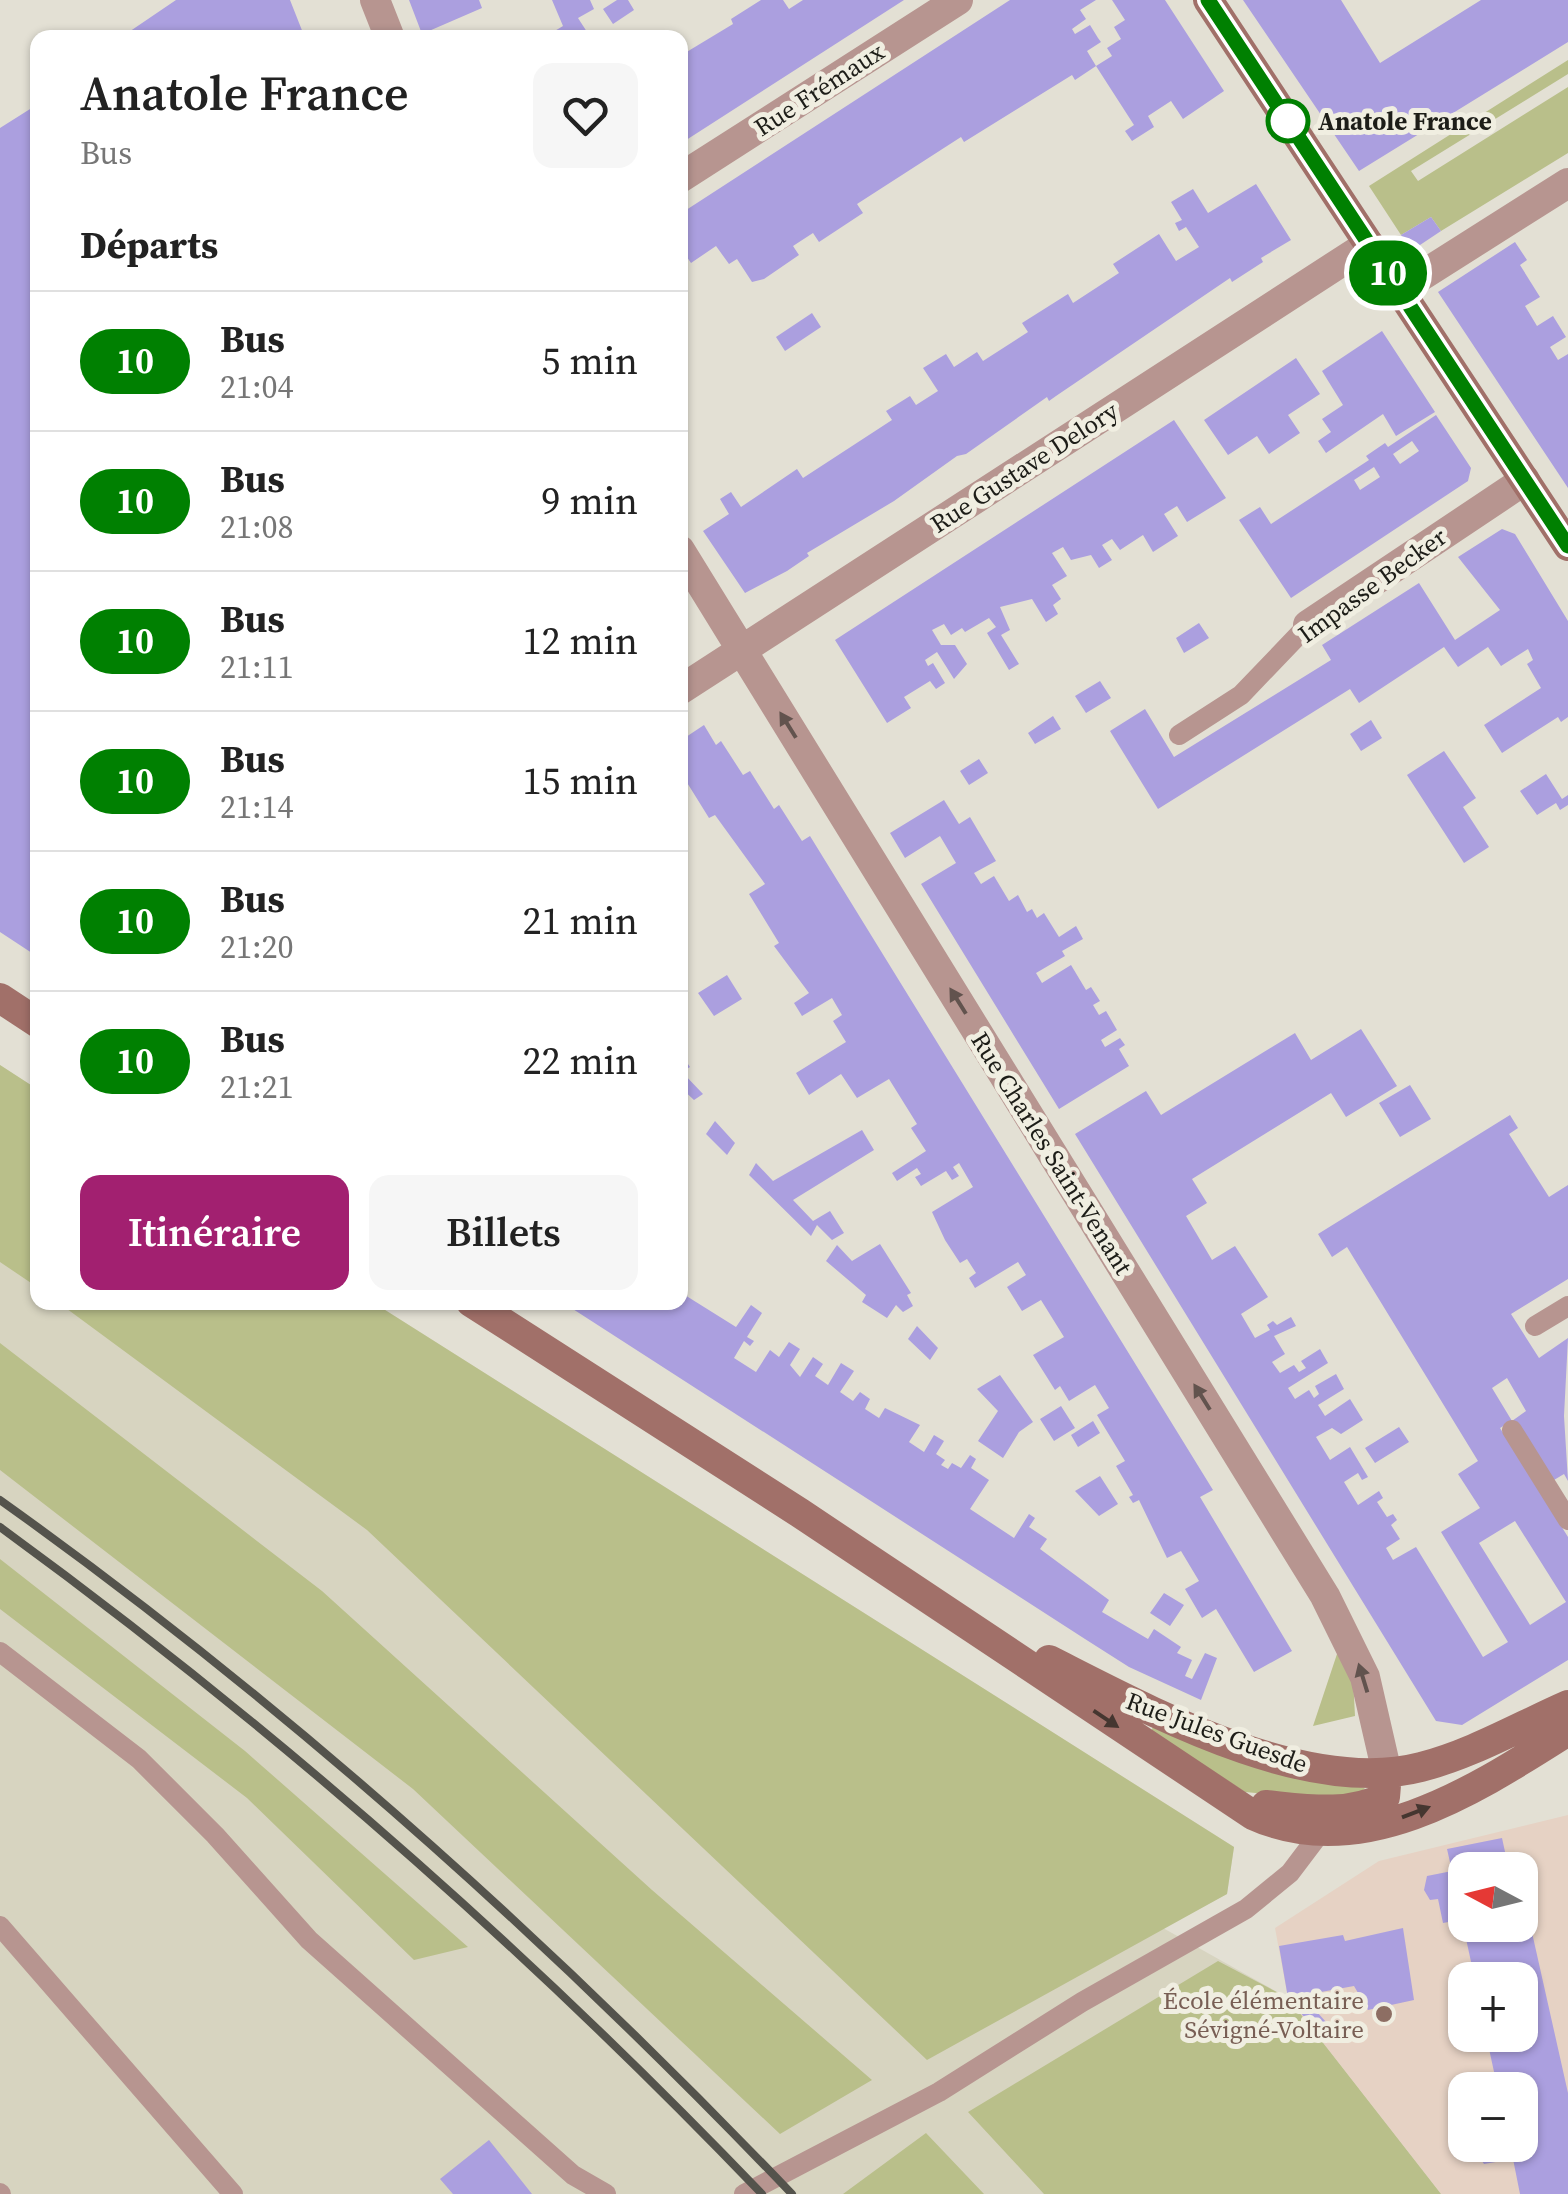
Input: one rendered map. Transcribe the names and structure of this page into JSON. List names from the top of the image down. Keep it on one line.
{"streets":{"street":["Rue Frémaux","Rue Gustave Delory","Impasse Becker","Rue Charles Saint-Venant","Rue Jules Guesde"]},"crossings":[["Rue Gustave Delory","Rue Charles Saint-Venant"],["Rue Charles Saint-Venant","Rue Jules Guesde"]],"one_way":["Rue Charles Saint-Venant"],"places":["Anatole France","École élémentaire Sévigné-Voltaire"],"lines":["bus line 10"],"north":"left","page":{"on_map":"10","heading":[["Anatole France","Bus"],"Départs"],"list":[{"mark":"10","name":"Bus","note":"21:04","value":"5 min"},{"mark":"10","name":"Bus","note":"21:08","value":"9 min"},{"mark":"10","name":"Bus","note":"21:11","value":"12 min"},{"mark":"10","name":"Bus","note":"21:14","value":"15 min"},{"mark":"10","name":"Bus","note":"21:20","value":"21 min"},{"mark":"10","name":"Bus","note":"21:21","value":"22 min"}],"buttons":["Itinéraire","Billets"],"map_buttons":["+","−"]}}
